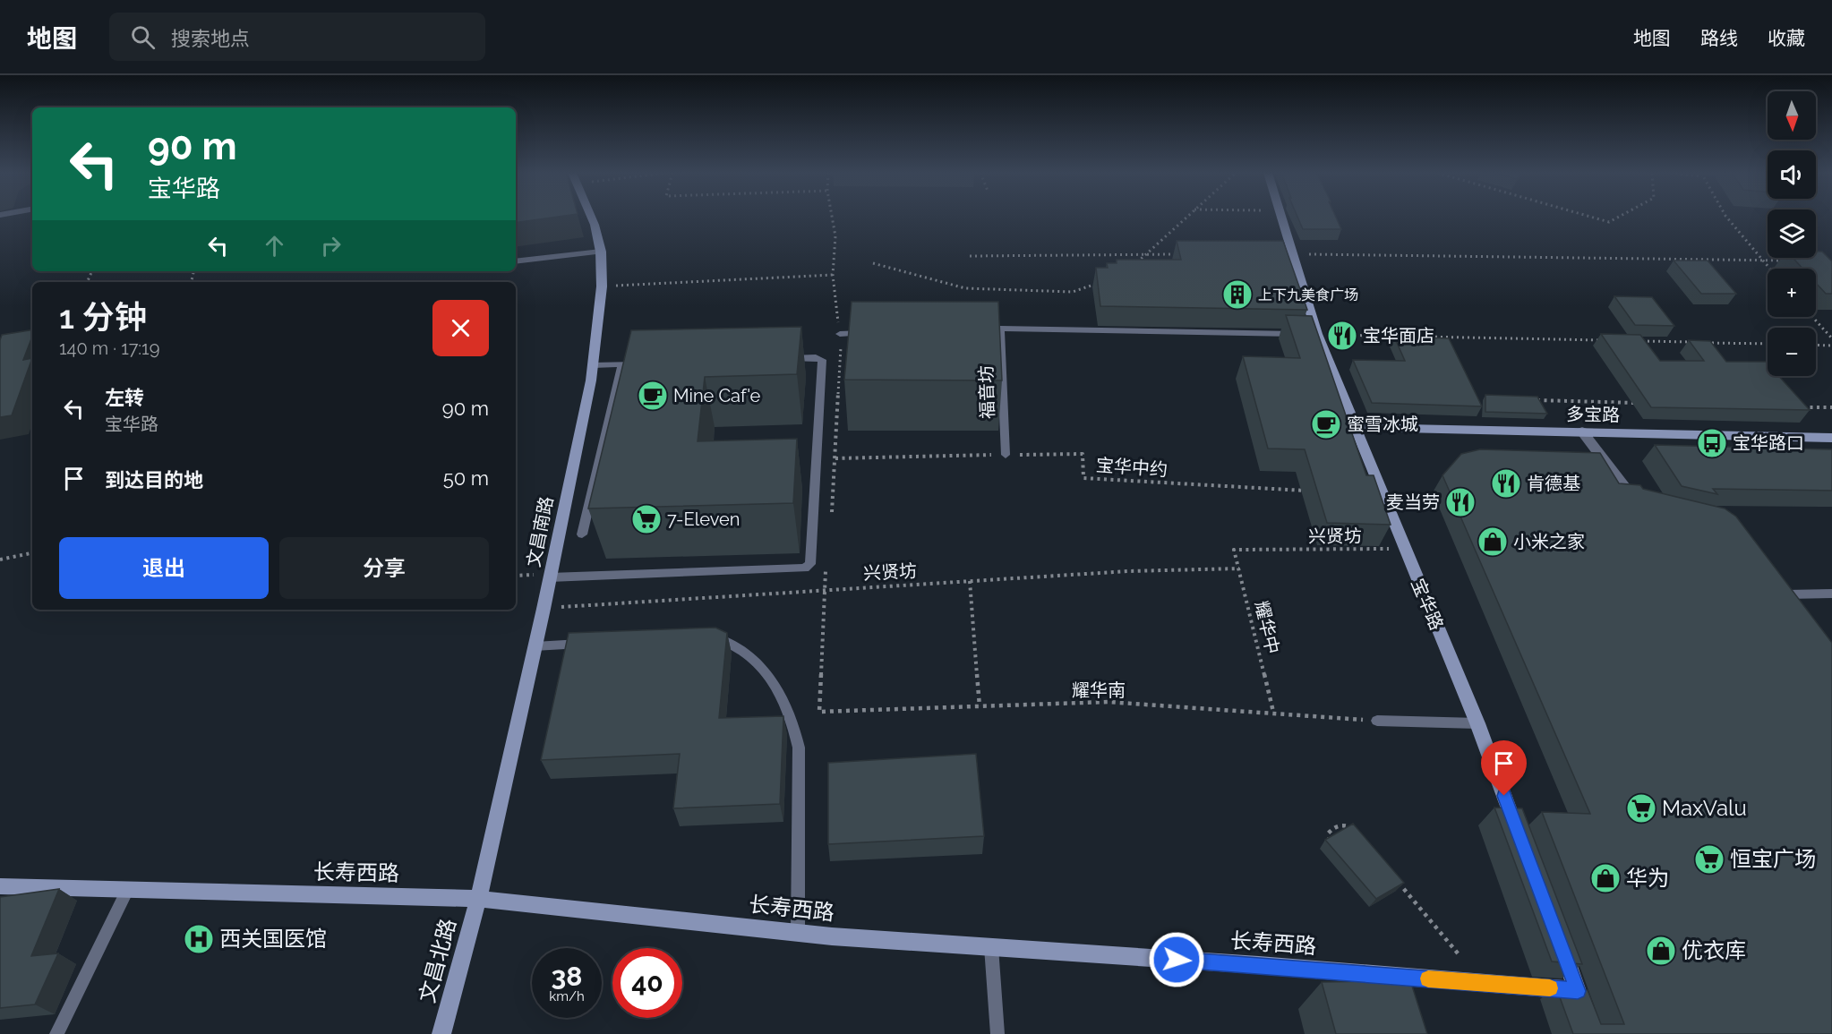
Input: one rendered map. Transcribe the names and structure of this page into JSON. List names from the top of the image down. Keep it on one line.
{"streets":{"street":["多宝路","文昌南路","宝华路","长寿西路","文昌北路"],"lane":["福音坊"],"path":["宝华中约","兴贤坊","耀华中","耀华南"]},"crossings":[["福音坊","宝华中约"],["多宝路","宝华路"],["文昌南路","兴贤坊"],["文昌南路","长寿西路"],["文昌南路","文昌北路"],["兴贤坊","宝华路"],["兴贤坊","耀华中"],["耀华中","耀华南"],["长寿西路","文昌北路"]],"places":{"building":["上下九美食广场"],"restaurant":["宝华面店","肯德基","麦当劳"],"cafe":["Mine Caf'e","蜜雪冰城"],"bus stop":["宝华路口"],"supermarket":["7-Eleven","MaxValu","恒宝广场"],"shop":["小米之家","华为","优衣库"],"hospital":["西关国医馆"]},"north":"bottom","page":{"header":"地图","search":"搜索地点","nav":["地图","路线","收藏"],"map_buttons":["+","−"],"turn":["90 m","宝华路"],"heading":["1 分钟","140 m · 17:19"],"list":[{"name":"左转","note":"宝华路","value":"90 m"},{"name":"到达目的地","value":"50 m"}],"buttons":["退出","分享"],"speed":"38 km/h","limit":"40"}}
